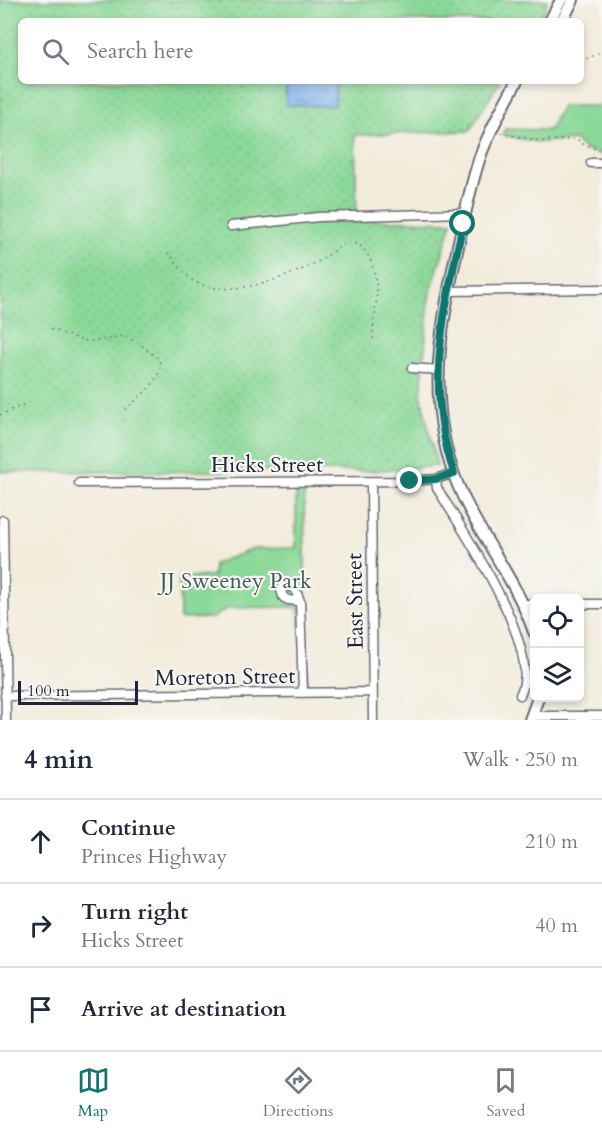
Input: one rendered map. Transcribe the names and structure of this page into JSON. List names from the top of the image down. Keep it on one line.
{"streets":{"street":["Hicks Street","East Street","Moreton Street"]},"crossings":[["Hicks Street","East Street"],["East Street","Moreton Street"]],"parks":["JJ Sweeney Park"],"scale_bar":"100 m","page":{"search":"Search here","scale":"100 m","heading":["4 min","Walk · 250 m"],"list":[["Continue","Princes Highway","210 m"],["Turn right","Hicks Street","40 m"],"Arrive at destination"],"nav":["Map","Directions","Saved"]}}
